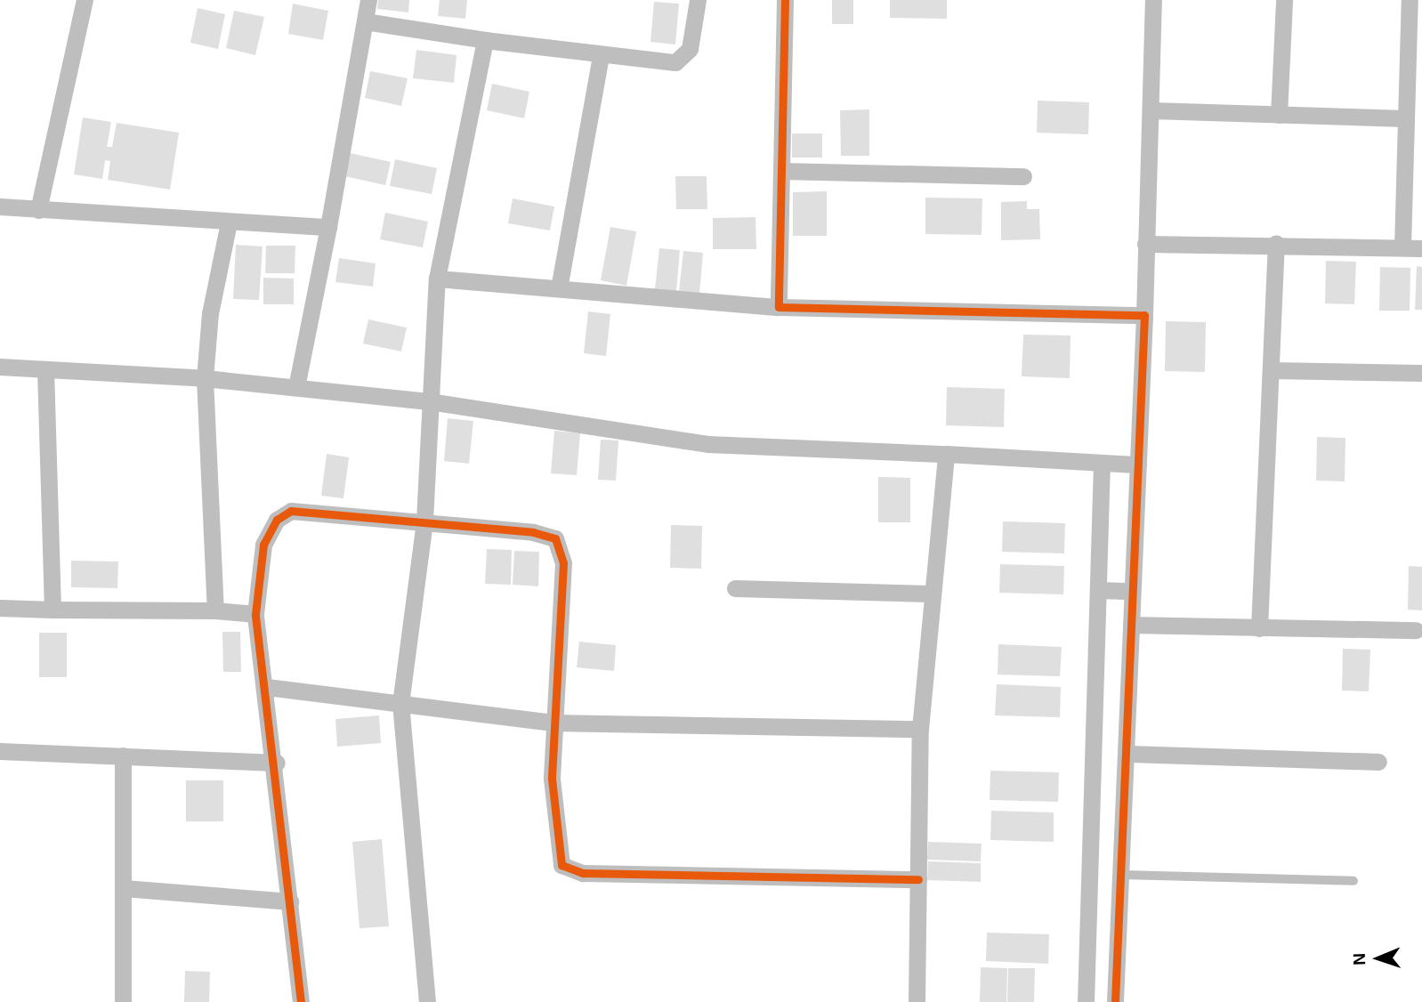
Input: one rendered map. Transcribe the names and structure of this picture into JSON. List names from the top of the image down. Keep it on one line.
{"north":"left"}
